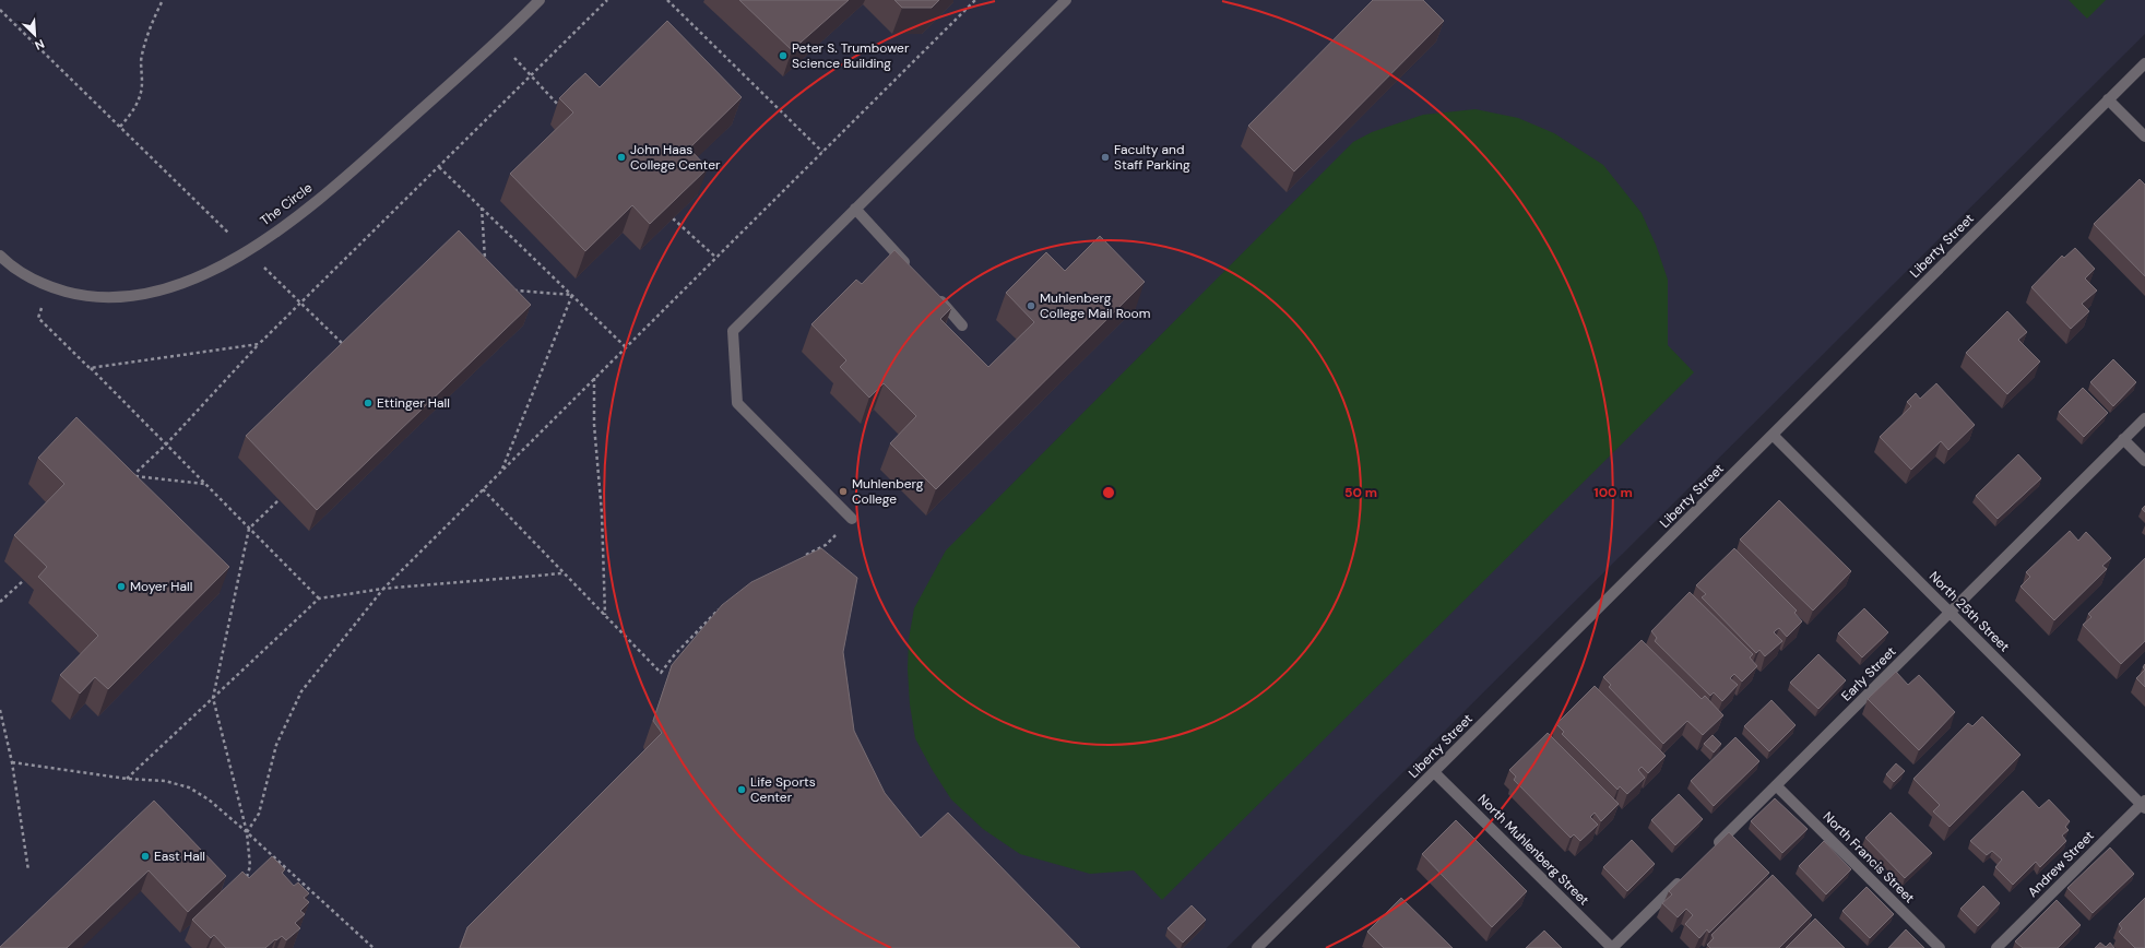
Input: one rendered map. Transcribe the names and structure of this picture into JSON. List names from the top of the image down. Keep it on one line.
{"streets":{"street":["The Circle","Liberty Street","North 25th Street","Early Street","North Muhlenberg Street","North Francis Street","Andrew Street"]},"crossings":[["Liberty Street","North 25th Street"],["Liberty Street","North Muhlenberg Street"],["North 25th Street","Early Street"],["North 25th Street","Andrew Street"],["Early Street","North Francis Street"]],"places":["Peter S. Trumbower Science Building","John Haas College Center","Faculty and Staff Parking","Muhlenberg College Mail Room","Ettinger Hall","Muhlenberg College","Moyer Hall","Life Sports Center","East Hall"],"north":"bottom right","rings":["50 m","100 m"]}
